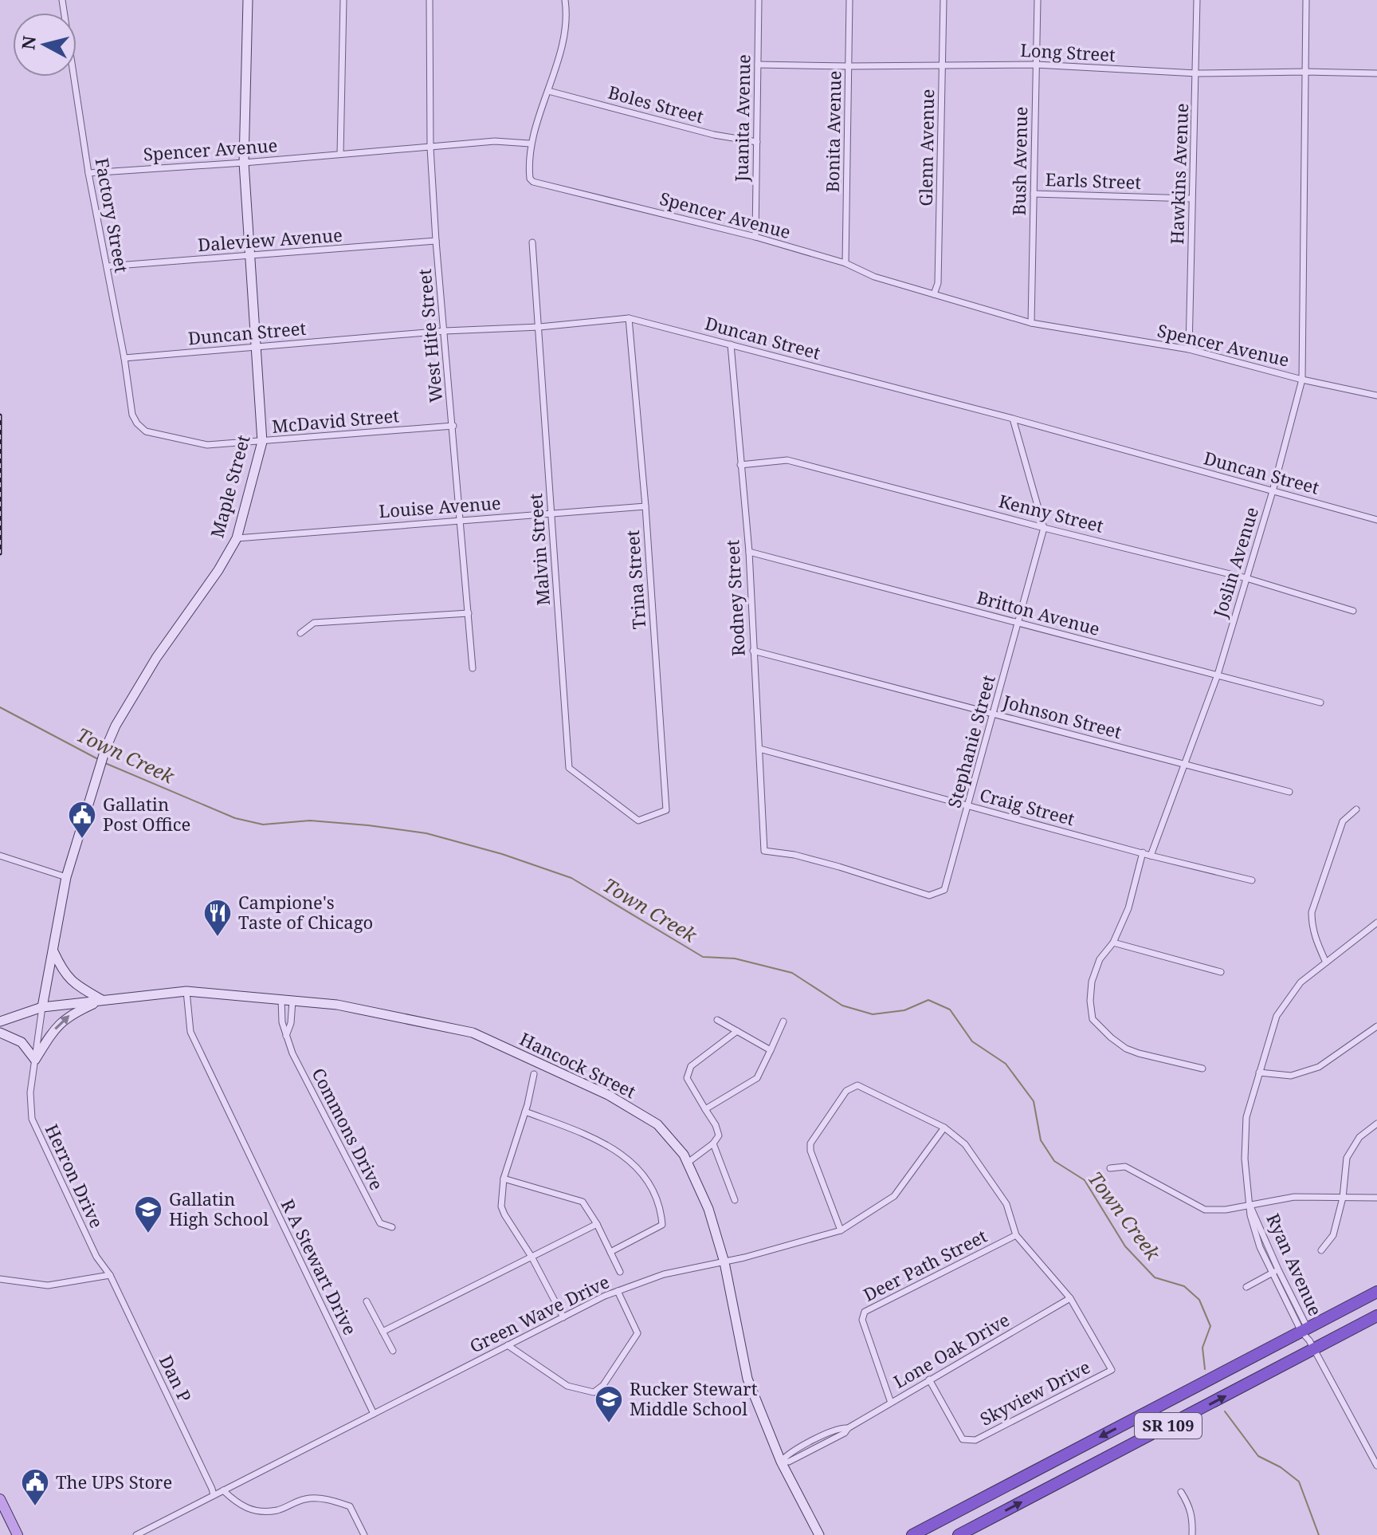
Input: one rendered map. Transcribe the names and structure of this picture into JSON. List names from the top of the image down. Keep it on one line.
{"streets":{"highway":["SR 109"],"street":["Long Street","Boles Street","Juanita Avenue","Bonita Avenue","Glenn Avenue","Spencer Avenue","Bush Avenue","Hawkins Avenue","Earls Street","Factory Street","Daleview Avenue","Duncan Street","West Hite Street","McDavid Street","Maple Street","Louise Avenue","Kenny Street","Malvin Street","Joslin Avenue","Trina Street","Rodney Street","Britton Avenue","Johnson Street","Stephanie Street","Craig Street","Hancock Street","Commons Drive","Herron Drive","Ryan Avenue","Deer Path Street","R A Stewart Drive","Green Wave Drive","Lone Oak Drive","Dan P","Skyview Drive"]},"crossings":[["Long Street","Juanita Avenue"],["Long Street","Bonita Avenue"],["Long Street","Glenn Avenue"],["Long Street","Bush Avenue"],["Long Street","Hawkins Avenue"],["Long Street","Joslin Avenue"],["Boles Street","Juanita Avenue"],["Juanita Avenue","Spencer Avenue"],["Bonita Avenue","Spencer Avenue"],["Glenn Avenue","Spencer Avenue"],["Spencer Avenue","Bush Avenue"],["Spencer Avenue","Hawkins Avenue"],["Spencer Avenue","Factory Street"],["Spencer Avenue","West Hite Street"],["Spencer Avenue","Maple Street"],["Spencer Avenue","Joslin Avenue"],["Bush Avenue","Earls Street"],["Hawkins Avenue","Earls Street"],["Factory Street","Daleview Avenue"],["Factory Street","Duncan Street"],["Factory Street","McDavid Street"],["Daleview Avenue","West Hite Street"],["Daleview Avenue","Maple Street"],["Duncan Street","West Hite Street"],["Duncan Street","Maple Street"],["Duncan Street","Malvin Street"],["Duncan Street","Joslin Avenue"],["Duncan Street","Trina Street"],["Duncan Street","Rodney Street"],["West Hite Street","McDavid Street"],["West Hite Street","Louise Avenue"],["McDavid Street","Maple Street"],["Maple Street","Louise Avenue"],["Maple Street","Hancock Street"],["Maple Street","Herron Drive"],["Louise Avenue","Malvin Street"],["Louise Avenue","Trina Street"],["Kenny Street","Joslin Avenue"],["Kenny Street","Rodney Street"],["Kenny Street","Stephanie Street"],["Malvin Street","Trina Street"],["Joslin Avenue","Britton Avenue"],["Joslin Avenue","Johnson Street"],["Joslin Avenue","Craig Street"],["Rodney Street","Britton Avenue"],["Rodney Street","Johnson Street"],["Rodney Street","Stephanie Street"],["Rodney Street","Craig Street"],["Britton Avenue","Stephanie Street"],["Johnson Street","Stephanie Street"],["Stephanie Street","Craig Street"],["Hancock Street","Commons Drive"],["Hancock Street","Herron Drive"],["Hancock Street","R A Stewart Drive"],["Hancock Street","Green Wave Drive"],["Hancock Street","Lone Oak Drive"],["Herron Drive","Dan P"],["Ryan Avenue","SR 109"],["Deer Path Street","Lone Oak Drive"],["R A Stewart Drive","Green Wave Drive"],["Green Wave Drive","Dan P"],["Lone Oak Drive","Skyview Drive"]],"water":["Town Creek"],"places":{"public building":["Gallatin Post Office","The UPS Store"],"restaurant":["Campione's Taste of Chicago"],"school or university":["Gallatin High School","Rucker Stewart Middle School"]},"north":"left"}
